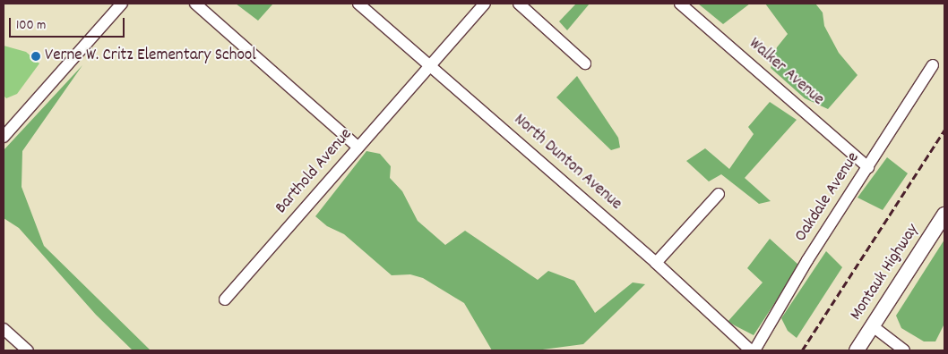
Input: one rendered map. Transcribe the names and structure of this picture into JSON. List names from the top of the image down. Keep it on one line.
{"streets":{"main road":["Montauk Highway"],"street":["Walker Avenue","North Dunton Avenue","Barthold Avenue","Oakdale Avenue"]},"crossings":[["Walker Avenue","Oakdale Avenue"],["North Dunton Avenue","Barthold Avenue"],["North Dunton Avenue","Oakdale Avenue"]],"places":["Verne W. Critz Elementary School"],"scale_bar":"100 m"}
